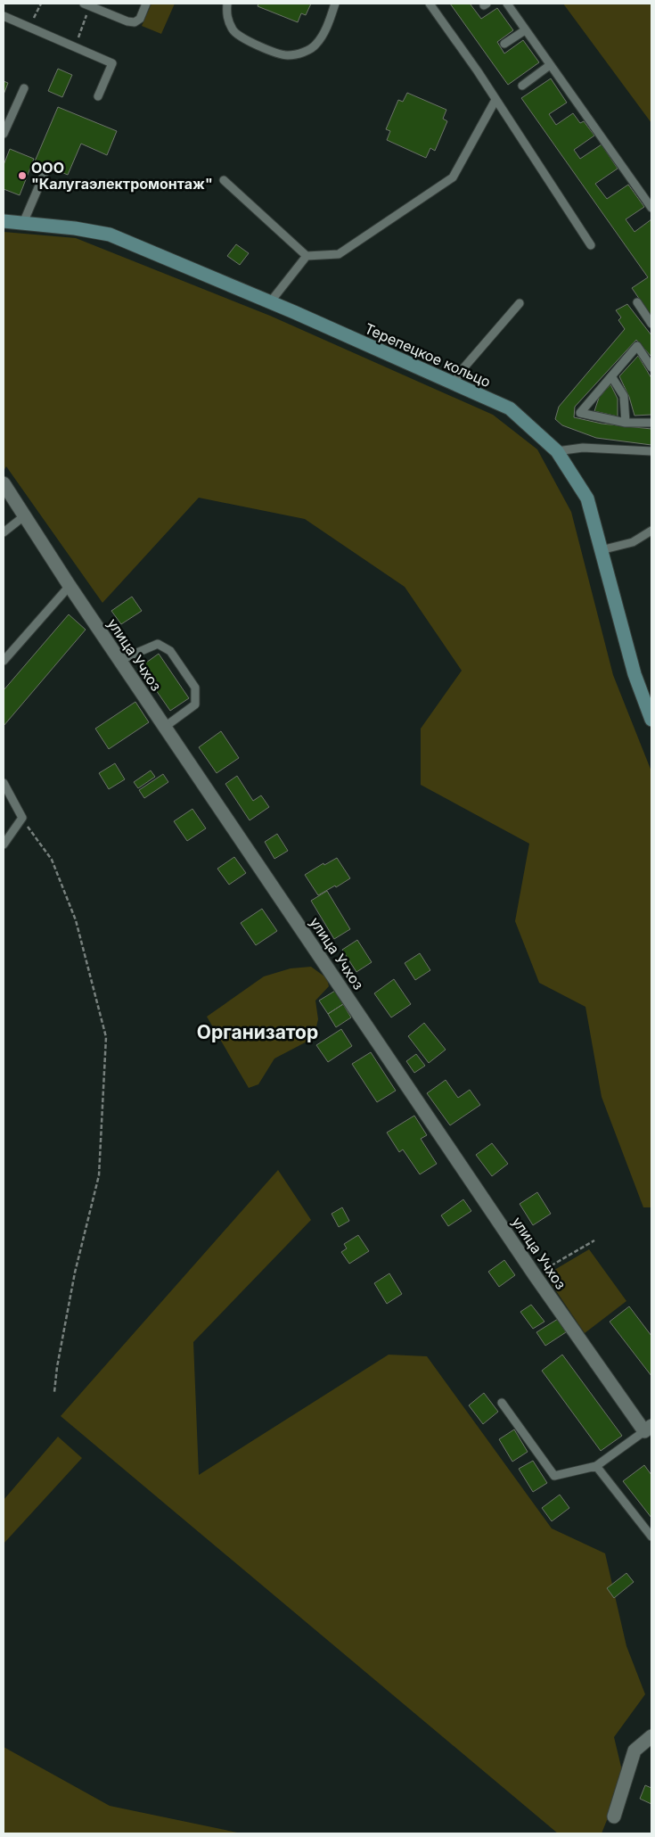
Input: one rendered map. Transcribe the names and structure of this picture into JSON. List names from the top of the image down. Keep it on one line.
{"streets":{"street":["Терепецкое кольцо","улица Учхоз"]},"districts":["Организатор"],"places":["ООО \"Калугаэлектромонтаж\""]}
